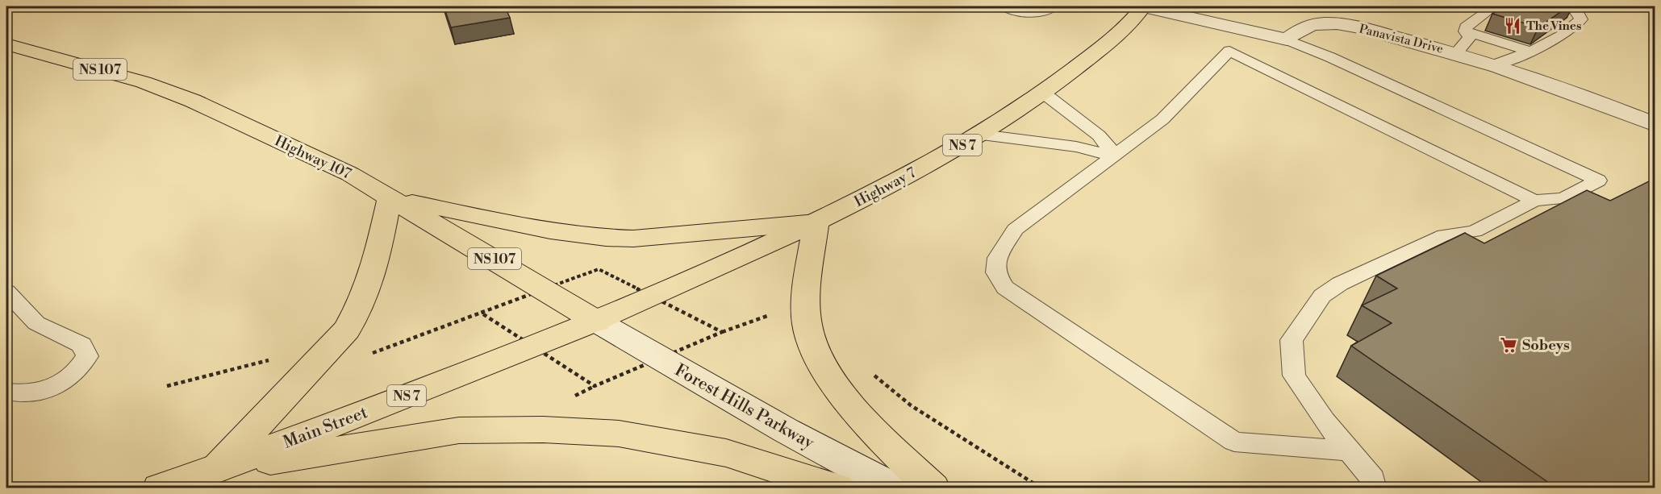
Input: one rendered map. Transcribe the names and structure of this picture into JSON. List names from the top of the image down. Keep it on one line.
{"streets":{"main road":["NS 107","NS 7","Highway 107","Highway 7","Main Street"],"street":["Panavista Drive","Forest Hills Parkway"]},"crossings":[["Highway 107","Highway 7"],["Highway 107","Forest Hills Parkway"],["Highway 107","Main Street"],["Highway 7","Forest Hills Parkway"],["Highway 7","Main Street"],["Forest Hills Parkway","Main Street"]],"places":{"restaurant":["The Vines"],"supermarket":["Sobeys"]}}
